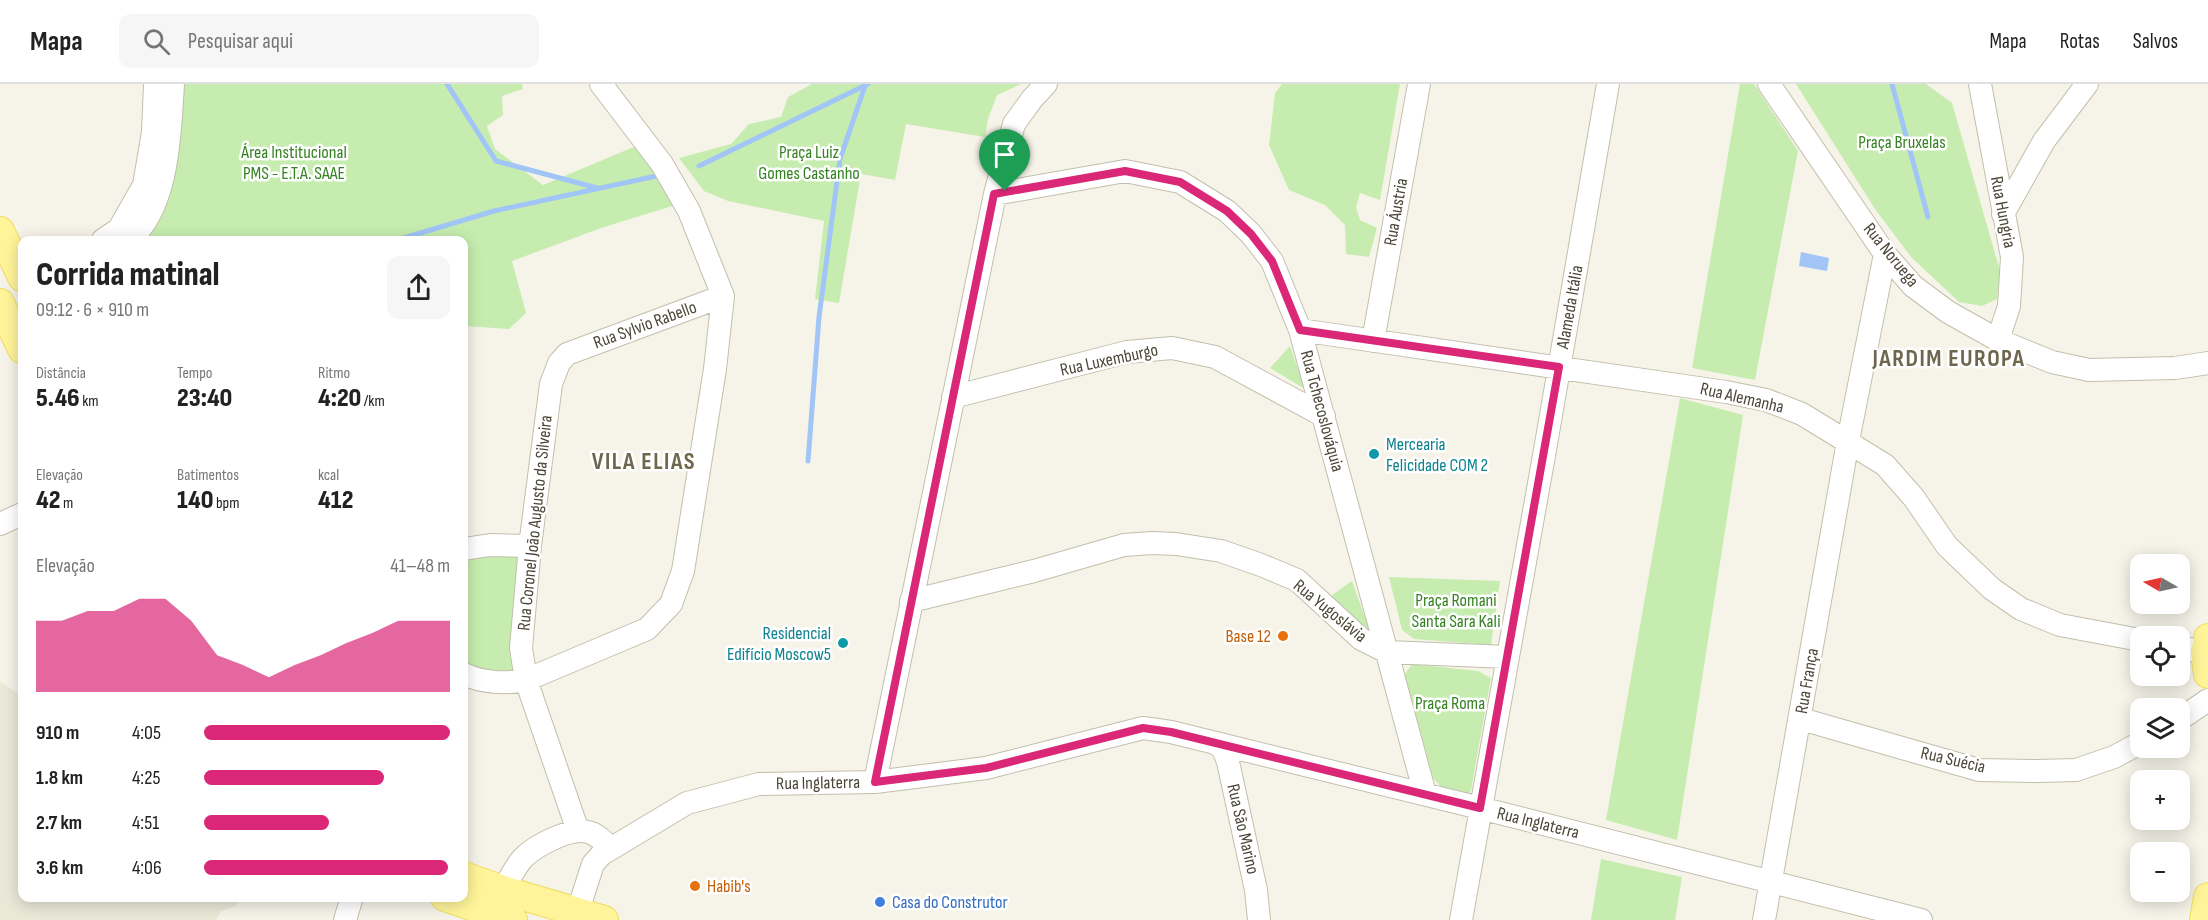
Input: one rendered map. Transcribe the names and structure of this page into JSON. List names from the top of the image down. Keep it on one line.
{"streets":{"street":["Rua Áustria","Rua Hungria","Rua Noruega","Alameda Itália","Rua Sylvio Rabello","Rua Luxemburgo","Rua Alemanha","Rua Tchecoslováquia","Rua Coronel João Augusto da Silveira","Rua Yugoslávia","Rua França","Rua Suécia","Rua Inglaterra","Rua São Marino"]},"crossings":[["Rua Áustria","Rua Alemanha"],["Rua Hungria","Rua Noruega"],["Rua Noruega","Rua França"],["Alameda Itália","Rua Alemanha"],["Alameda Itália","Rua Yugoslávia"],["Alameda Itália","Rua Inglaterra"],["Rua Sylvio Rabello","Rua Coronel João Augusto da Silveira"],["Rua Luxemburgo","Rua Tchecoslováquia"],["Rua Alemanha","Rua Tchecoslováquia"],["Rua Alemanha","Rua França"],["Rua Tchecoslováquia","Rua Yugoslávia"],["Rua Tchecoslováquia","Rua Inglaterra"],["Rua França","Rua Suécia"],["Rua França","Rua Inglaterra"],["Rua Inglaterra","Rua São Marino"]],"districts":["JARDIM EUROPA","VILA ELIAS"],"parks":["Praça Bruxelas","Área Institucional PMS - E.T.A. SAAE","Praça Luiz Gomes Castanho","Praça Romani Santa Sara Kali","Praça Roma"],"places":["Mercearia Felicidade COM 2","Base 12","Residencial Edifício Moscow5","Habib's","Casa do Construtor"],"north":"left","page":{"header":"Mapa","search":"Pesquisar aqui","nav":["Mapa","Rotas","Salvos"],"heading":["Corrida matinal","09:12 · 6 × 910 m"],"stats":[["Distância","5.46 km"],["Tempo","23:40"],["Ritmo","4:20 /km"],["Elevação","42 m"],["Batimentos","140 bpm"],["kcal","412"]],"chart":["Elevação","41–48 m"],"map_buttons":["+","−"],"list":[{"name":"910 m","note":"4:05"},{"name":"1.8 km","note":"4:25"},{"name":"2.7 km","note":"4:51"},{"name":"3.6 km","note":"4:06"}]}}
